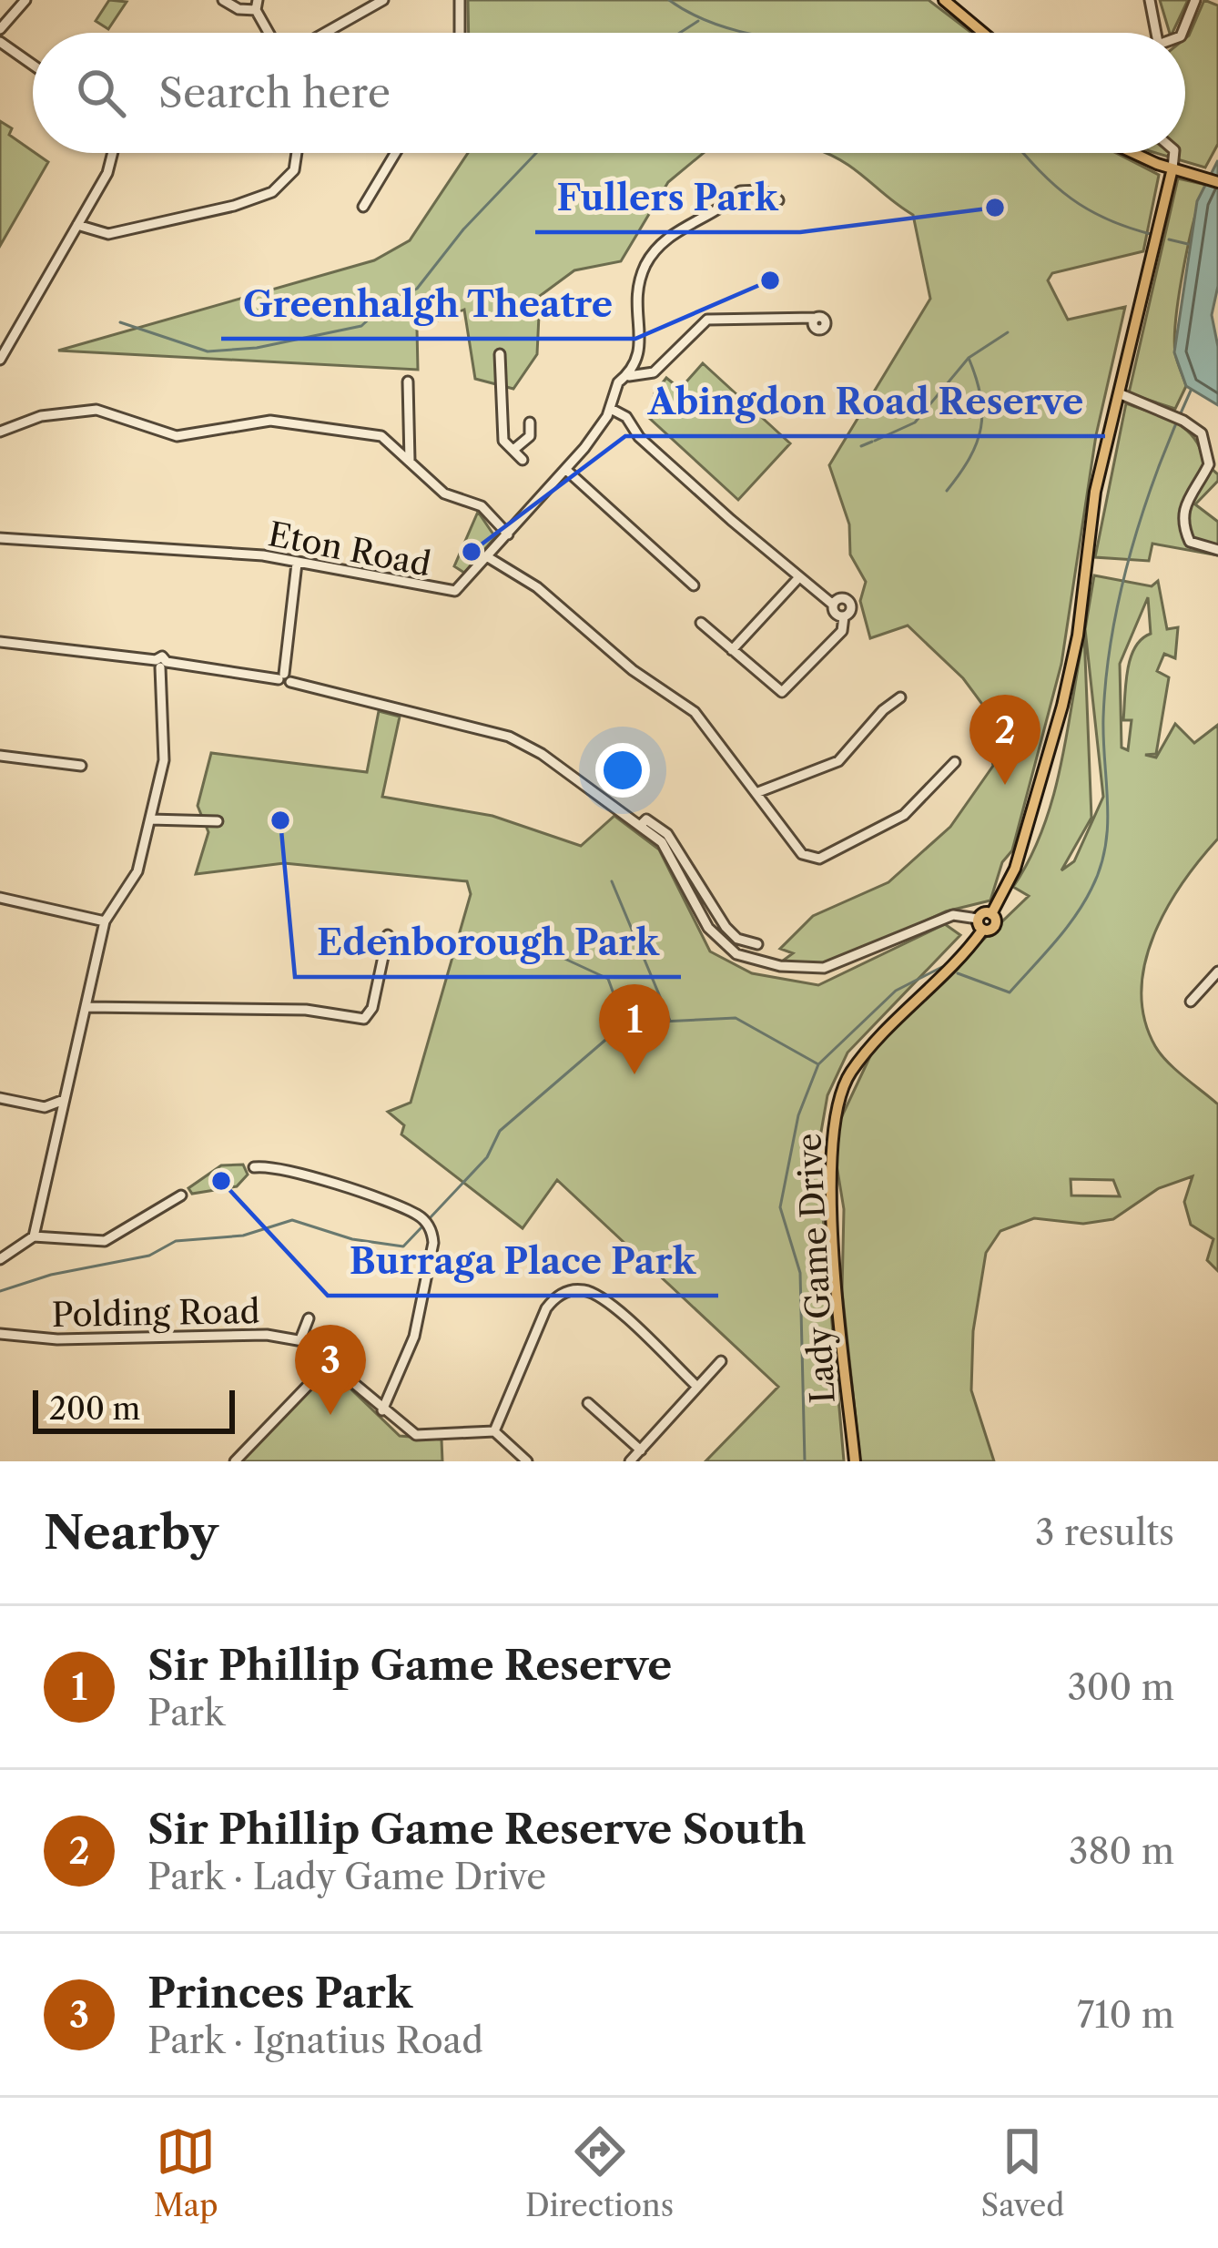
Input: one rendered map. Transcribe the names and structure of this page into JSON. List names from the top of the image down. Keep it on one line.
{"streets":{"main road":["Lady Game Drive"],"street":["Eton Road","Polding Road"]},"places":["Fullers Park","Greenhalgh Theatre","Abingdon Road Reserve","Edenborough Park","Burraga Place Park"],"scale_bar":"200 m","page":{"search":"Search here","pins":["2","1","3"],"scale":"200 m","heading":["Nearby","3 results"],"list":[{"mark":"1","name":"Sir Phillip Game Reserve","note":"Park","value":"300 m"},{"mark":"2","name":"Sir Phillip Game Reserve South","note":"Park · Lady Game Drive","value":"380 m"},{"mark":"3","name":"Princes Park","note":"Park · Ignatius Road","value":"710 m"}],"nav":["Map","Directions","Saved"]}}
